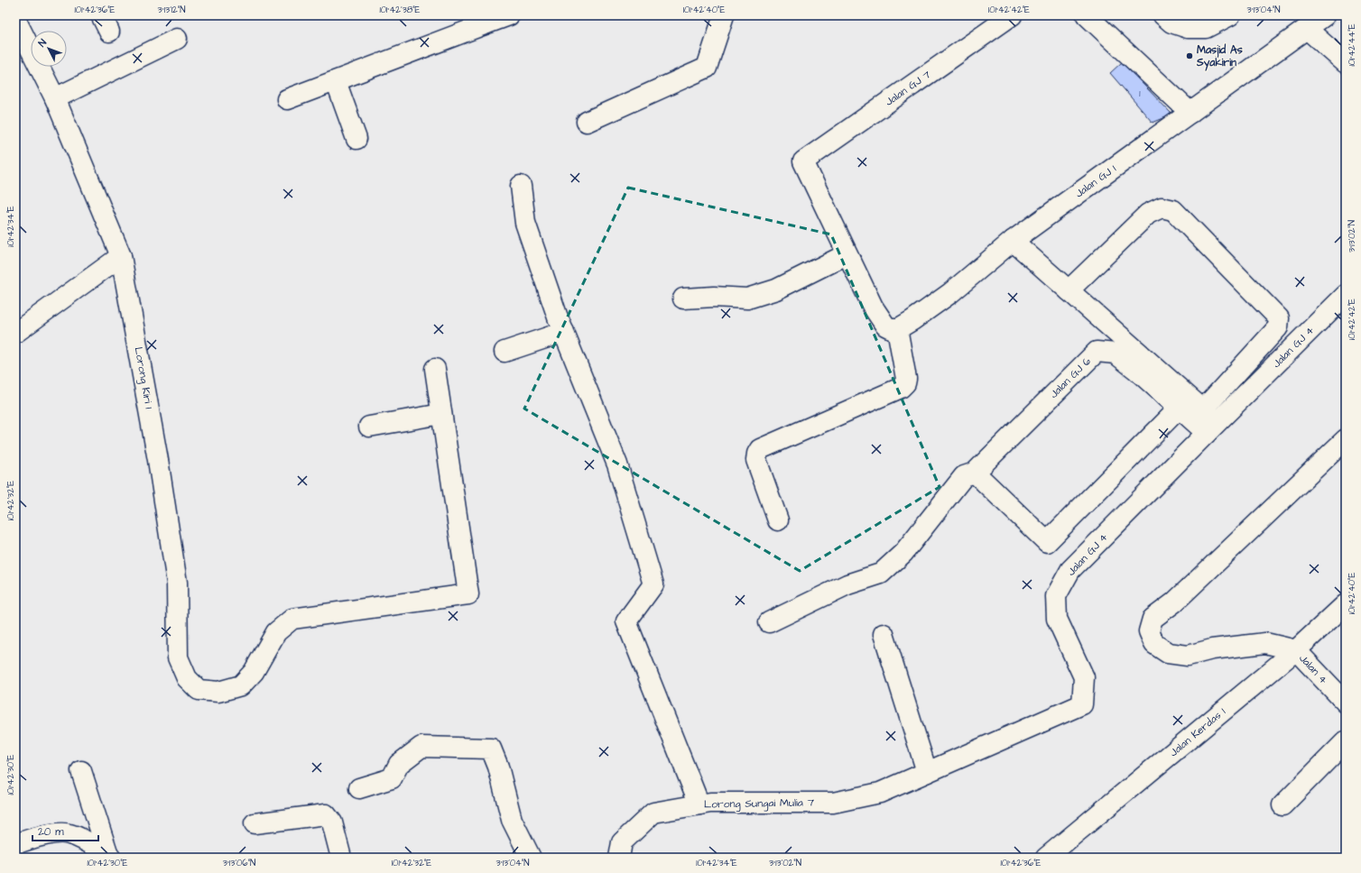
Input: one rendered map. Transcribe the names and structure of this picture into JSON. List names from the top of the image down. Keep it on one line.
{"streets":{"street":["Jalan GJ 7","Jalan GJ 1","Jalan GJ 4","Lorong Kiri 1","Jalan GJ 6","Jalan 4","Jalan Kerdas 1","Lorong Sungai Mulia 7"]},"crossings":[["Jalan GJ 4","Jalan GJ 6"],["Jalan GJ 4","Lorong Sungai Mulia 7"],["Jalan 4","Jalan Kerdas 1"]],"places":["Masjid As Syakirin"],"house_numbers":["1"],"scale_bar":"20 m","north":"top left","coordinates":["101°42'36\"E","3°13'12\"N","101°42'38\"E","101°42'40\"E","101°42'42\"E","3°13'04\"N","101°42'44\"E","101°42'34\"E","3°13'02\"N","101°42'32\"E","101°42'30\"E","3°13'06\"N"]}
